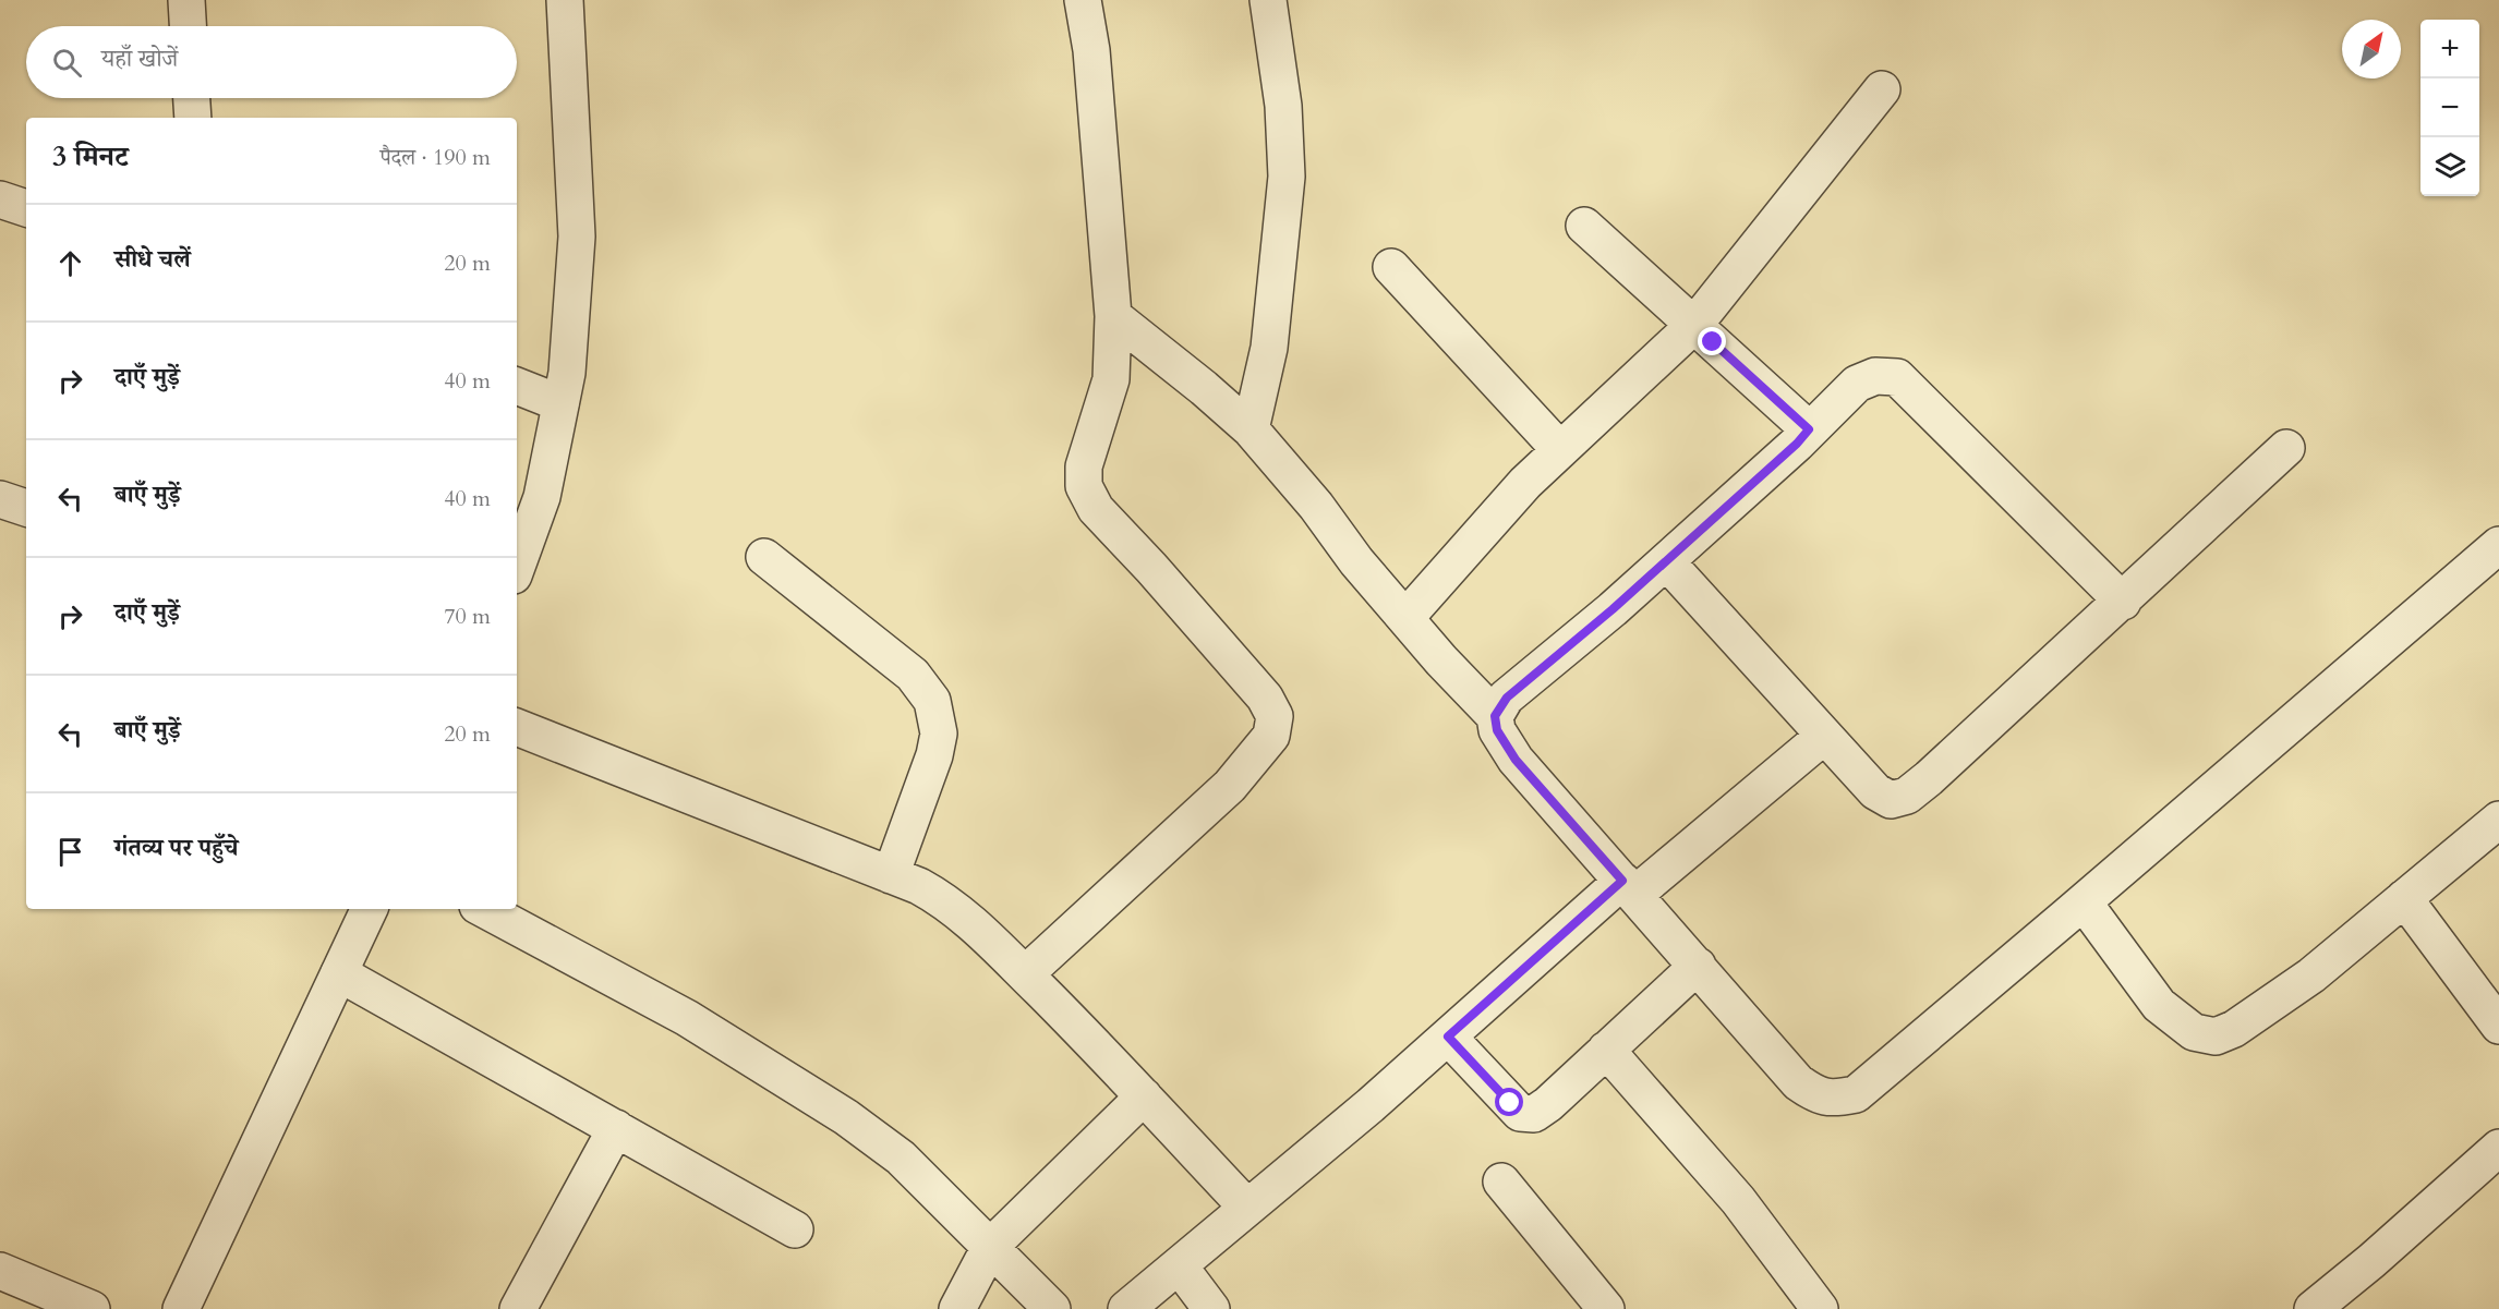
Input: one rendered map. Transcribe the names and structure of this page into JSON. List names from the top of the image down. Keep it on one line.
{"north":"top right","page":{"map_buttons":["+","−"],"search":"यहाँ खोजें","heading":["3 मिनट","पैदल · 190 m"],"list":[["सीधे चलें","20 m"],["दाएँ मुड़ें","40 m"],["बाएँ मुड़ें","40 m"],["दाएँ मुड़ें","70 m"],["बाएँ मुड़ें","20 m"],"गंतव्य पर पहुँचे"]}}
